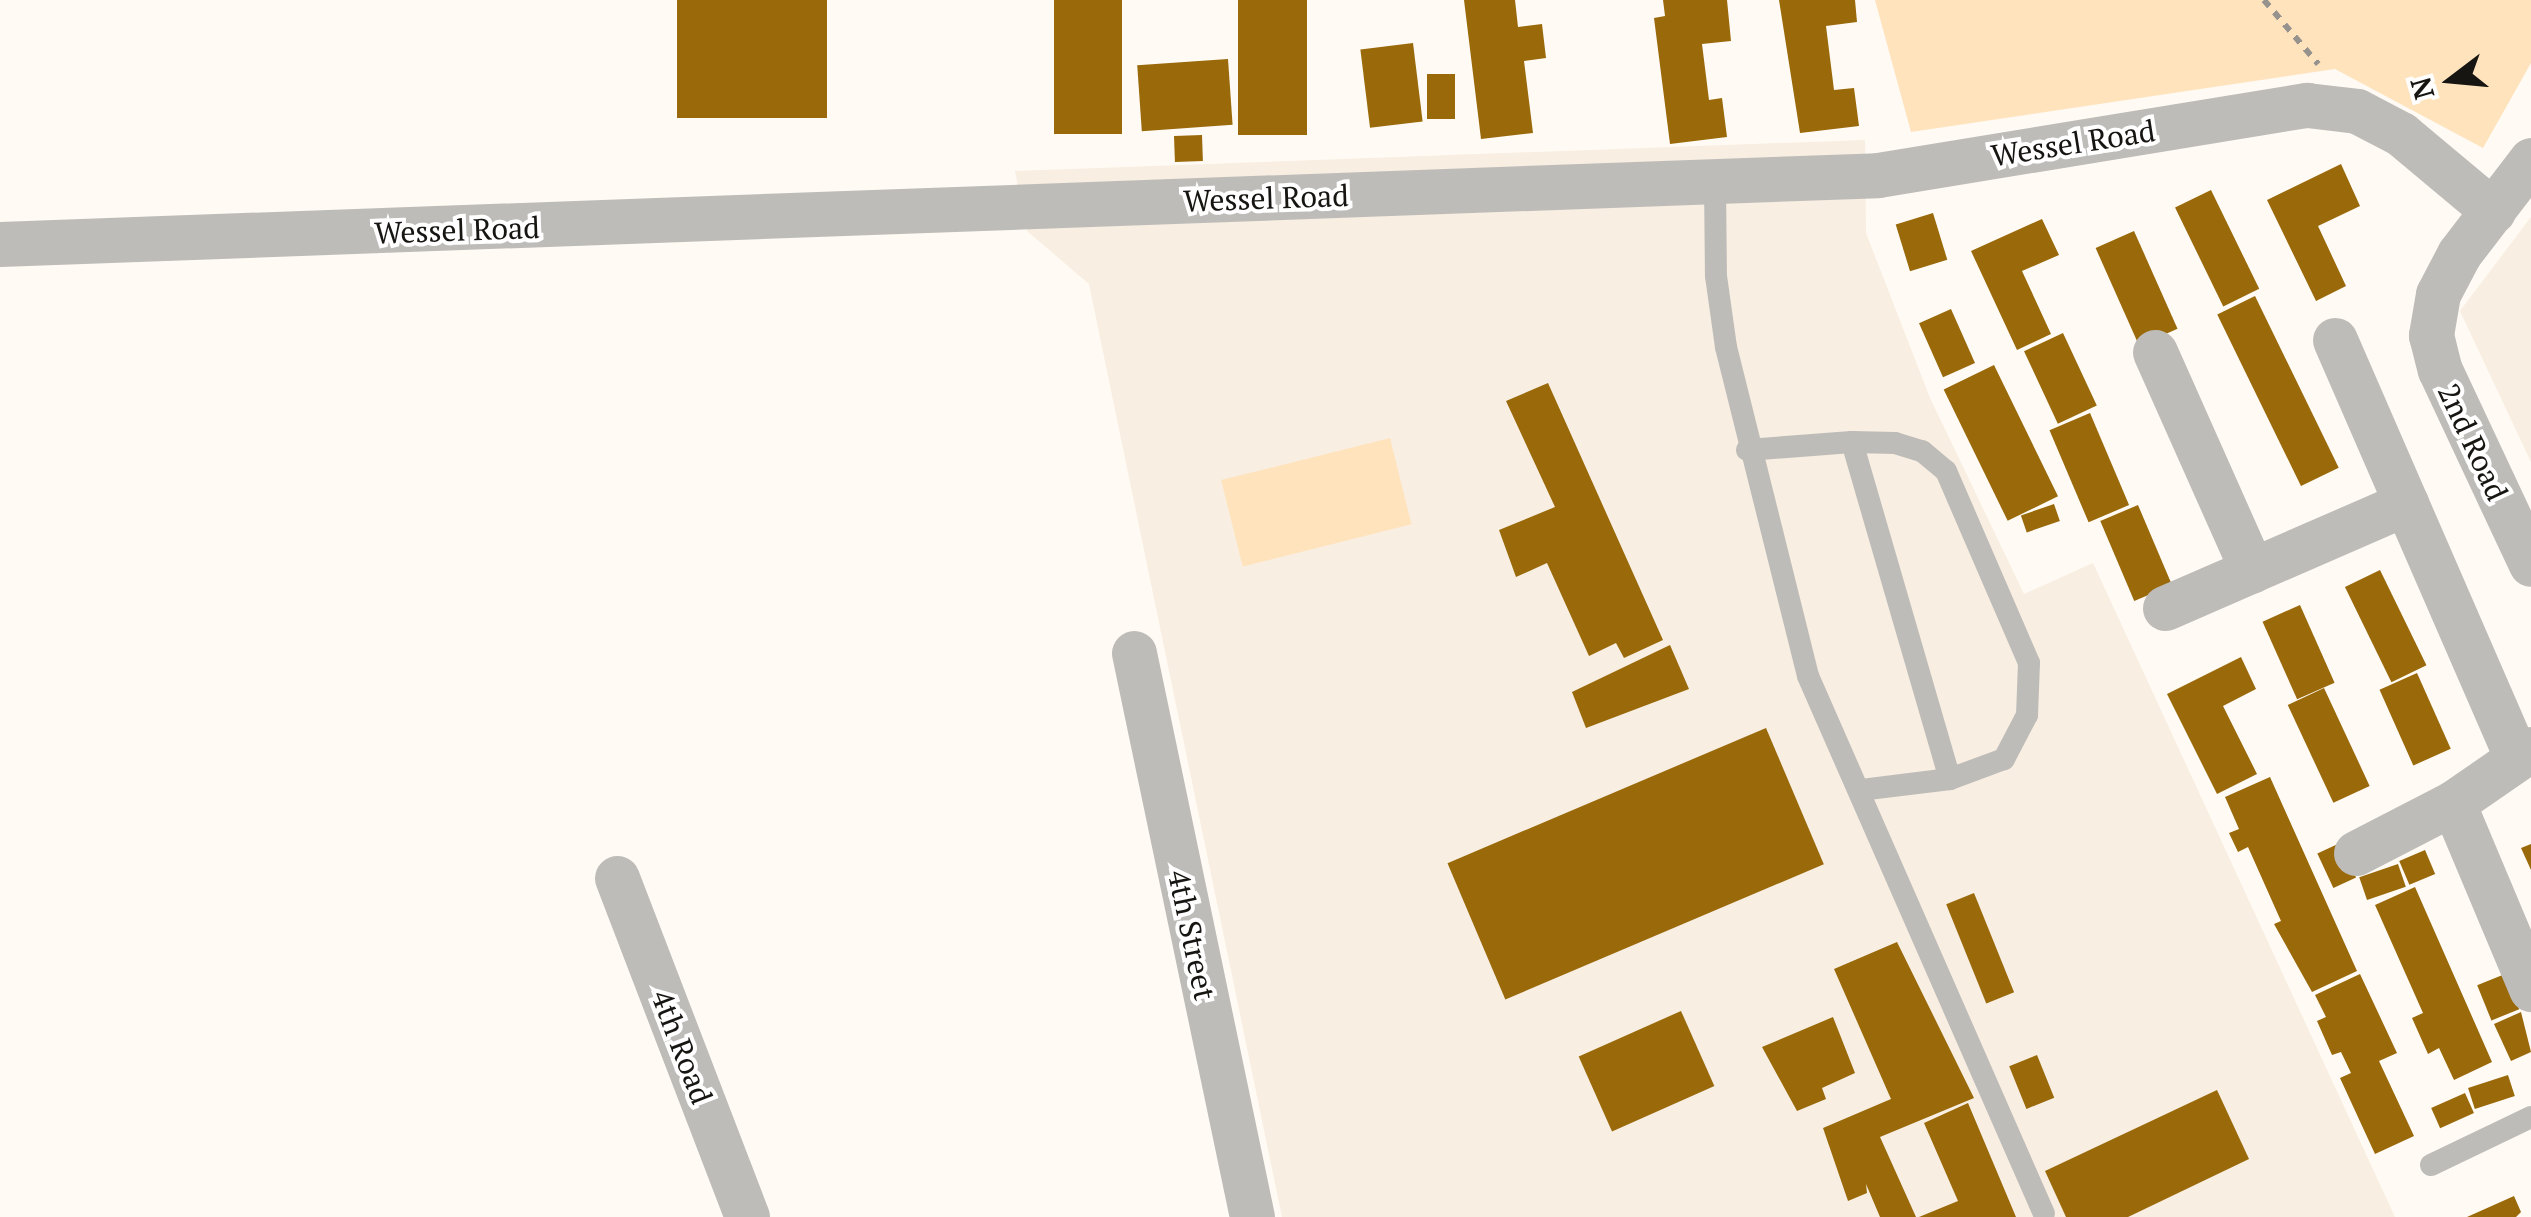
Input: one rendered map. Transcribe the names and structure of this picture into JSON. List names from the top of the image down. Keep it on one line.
{"streets":{"street":["Wessel Road","2nd Road","4th Street","4th Road"]},"crossings":[["Wessel Road","2nd Road"]],"north":"left"}
